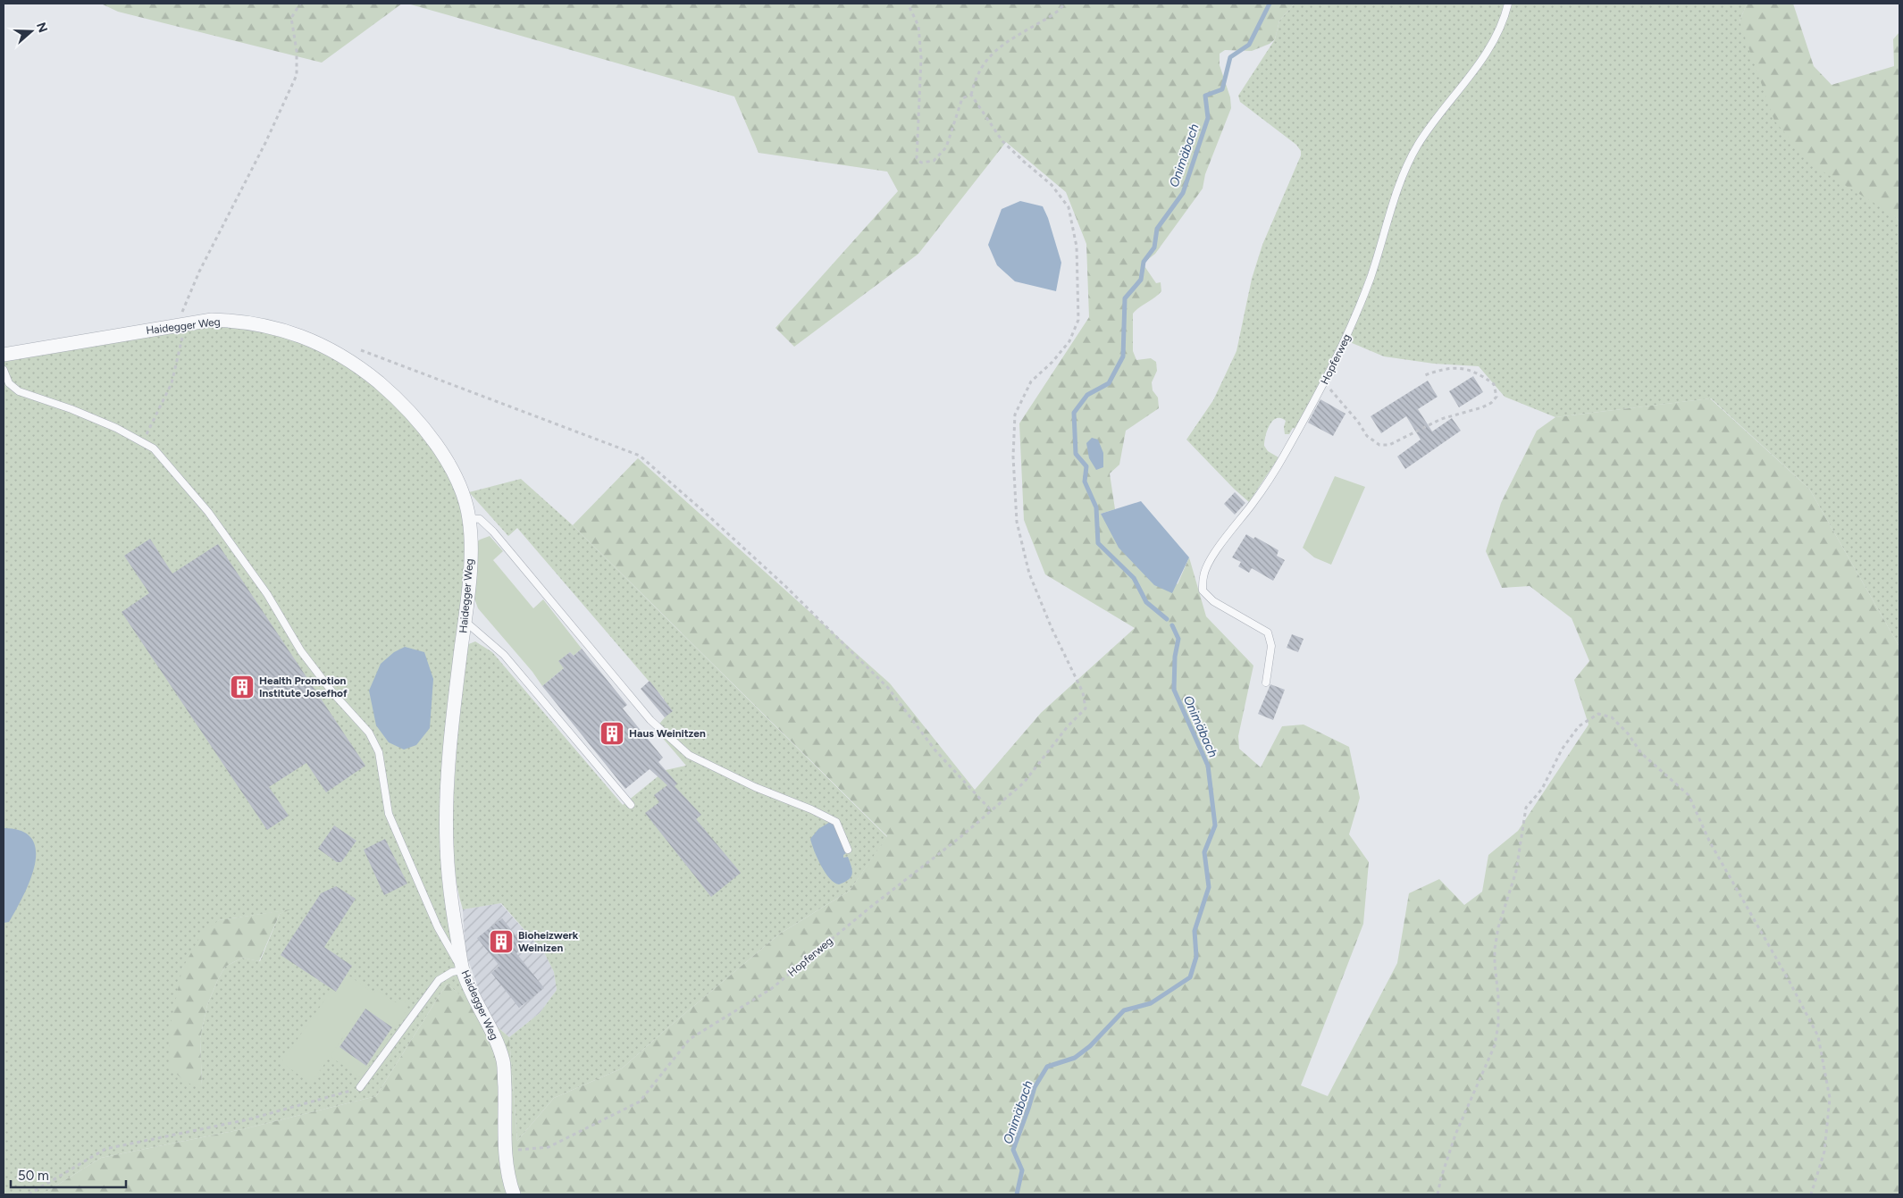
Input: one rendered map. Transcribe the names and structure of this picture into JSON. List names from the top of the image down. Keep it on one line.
{"streets":{"street":["Haidegger Weg"],"lane":["Hopferweg"]},"crossings":[["Haidegger Weg","Hopferweg"]],"water":["Onimäbach"],"places":{"building":["Health Promotion Institute Josefhof","Haus Weinitzen","Bioheizwerk Weinizen"]},"scale_bar":"50 m","north":"right"}
